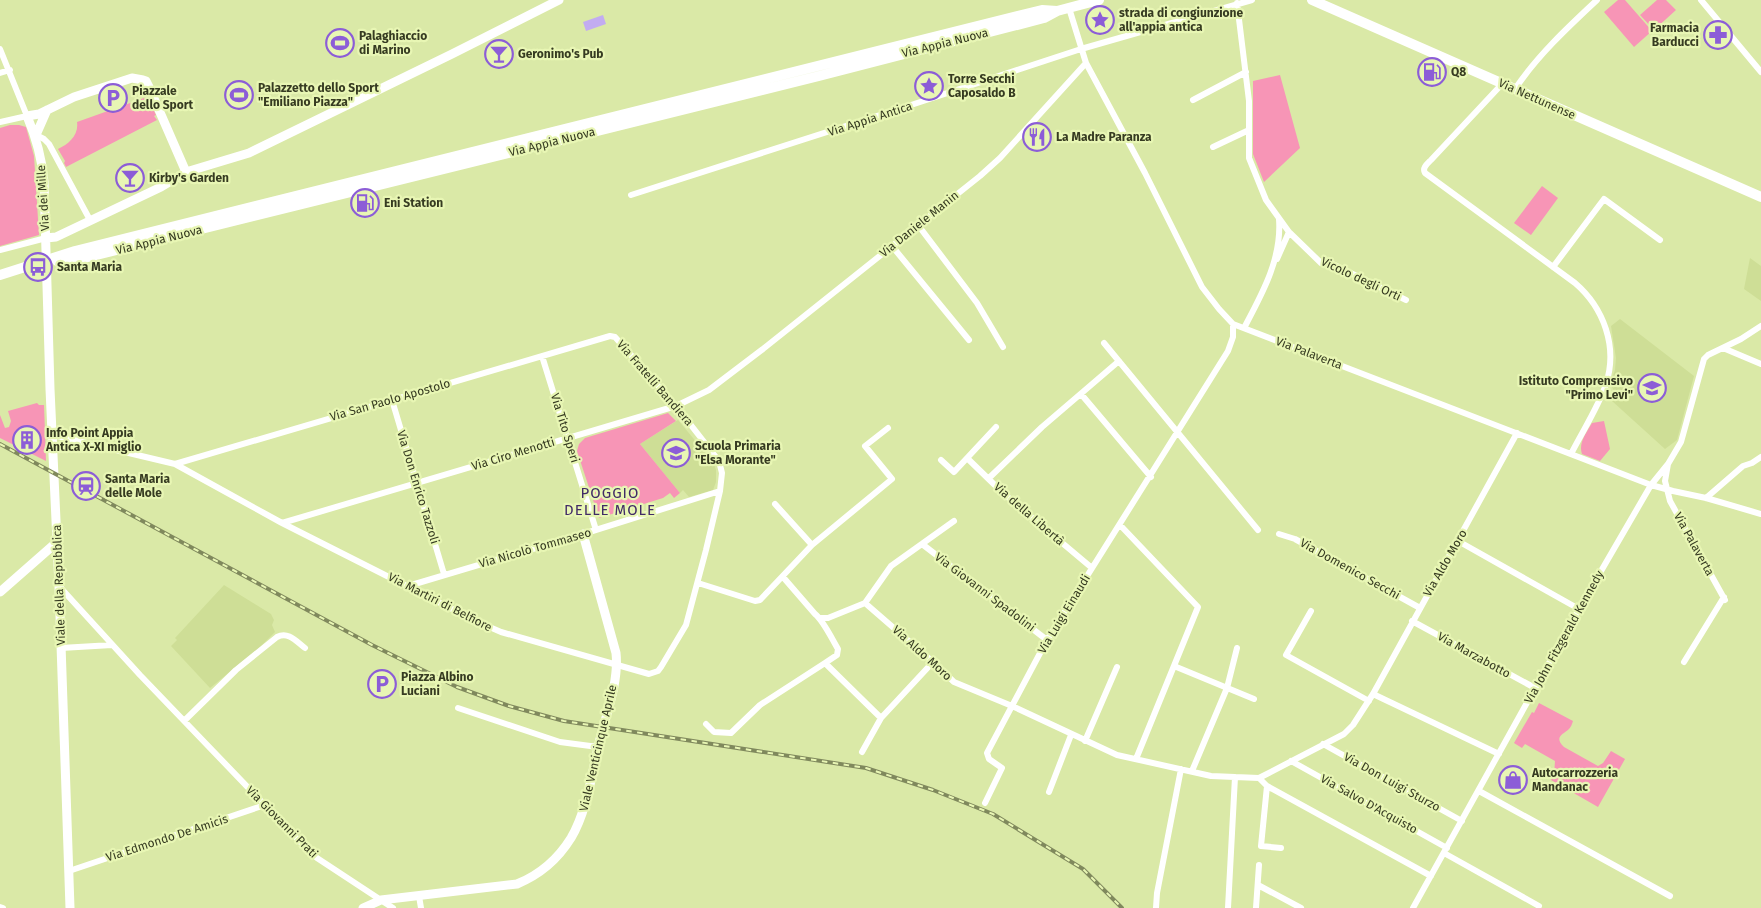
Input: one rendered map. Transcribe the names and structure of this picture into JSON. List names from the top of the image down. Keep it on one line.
{"streets":{"main road":["Via Appia Nuova","Via Nettunense"],"street":["Via Appia Antica","Via dei Mille","Via Daniele Manin","Vicolo degli Orti","Via Palaverta","Via Fratelli Bandiera","Via San Paolo Apostolo","Via Tito Speri","Via Ciro Menotti","Via Don Enrico Tazzoli","Via della Libertà","Via Nicolò Tommaseo","Via Aldo Moro","Via Domenico Secchi","Viale della Repubblica","Via Giovanni Spadolini","Via Martiri di Belfiore","Via Luigi Einaudi","Via John Fitzgerald Kennedy","Via Marzabotto","Viale Venticinque Aprile","Via Don Luigi Sturzo","Via Salvo D'Acquisto","Via Giovanni Prati","Via Edmondo De Amicis"]},"crossings":[["Via Appia Nuova","Via dei Mille"],["Via Appia Nuova","Via Palaverta"],["Via Appia Nuova","Viale della Repubblica"],["Via Appia Antica","Vicolo degli Orti"],["Via Appia Antica","Via Palaverta"],["Via dei Mille","Viale della Repubblica"],["Via Daniele Manin","Via Palaverta"],["Via Daniele Manin","Via Ciro Menotti"],["Via Palaverta","Via Aldo Moro"],["Via Palaverta","Via Luigi Einaudi"],["Via Palaverta","Via John Fitzgerald Kennedy"],["Via Fratelli Bandiera","Via San Paolo Apostolo"],["Via Fratelli Bandiera","Via Ciro Menotti"],["Via Fratelli Bandiera","Via Nicolò Tommaseo"],["Via Fratelli Bandiera","Via Martiri di Belfiore"],["Via San Paolo Apostolo","Via Tito Speri"],["Via San Paolo Apostolo","Via Don Enrico Tazzoli"],["Via San Paolo Apostolo","Via Martiri di Belfiore"],["Via Tito Speri","Via Ciro Menotti"],["Via Tito Speri","Via Nicolò Tommaseo"],["Via Ciro Menotti","Via Don Enrico Tazzoli"],["Via Ciro Menotti","Via Martiri di Belfiore"],["Via Don Enrico Tazzoli","Via Nicolò Tommaseo"],["Via della Libertà","Via Luigi Einaudi"],["Via Nicolò Tommaseo","Via Martiri di Belfiore"],["Via Aldo Moro","Via Domenico Secchi"],["Via Aldo Moro","Via Giovanni Spadolini"],["Via Aldo Moro","Via Luigi Einaudi"],["Via Aldo Moro","Via Marzabotto"],["Via Aldo Moro","Via Don Luigi Sturzo"],["Via Aldo Moro","Via Salvo D'Acquisto"],["Viale della Repubblica","Via Martiri di Belfiore"],["Viale della Repubblica","Via Giovanni Prati"],["Viale della Repubblica","Via Edmondo De Amicis"],["Via Giovanni Spadolini","Via Luigi Einaudi"],["Via Martiri di Belfiore","Viale Venticinque Aprile"],["Via John Fitzgerald Kennedy","Via Marzabotto"],["Via John Fitzgerald Kennedy","Via Don Luigi Sturzo"],["Via John Fitzgerald Kennedy","Via Salvo D'Acquisto"],["Viale Venticinque Aprile","Via Giovanni Prati"],["Via Giovanni Prati","Via Edmondo De Amicis"]],"districts":["POGGIO DELLE MOLE"],"places":{"place":["strada di congiunzione all'appia antica","Torre Secchi Caposaldo B"],"pharmacy":["Farmacia Barducci"],"sports":["Palaghiaccio di Marino","Palazzetto dello Sport \"Emiliano Piazza\""],"bar":["Geronimo's Pub","Kirby's Garden"],"fuel station":["Q8","Eni Station"],"parking":["Piazzale dello Sport","Piazza Albino Luciani"],"restaurant":["La Madre Paranza"],"bus stop":["Santa Maria"],"school or university":["Istituto Comprensivo \"Primo Levi\"","Scuola Primaria \"Elsa Morante\""],"building":["Info Point Appia Antica X-XI miglio"],"station":["Santa Maria delle Mole"],"shop":["Autocarrozzeria Mandanac"]}}
